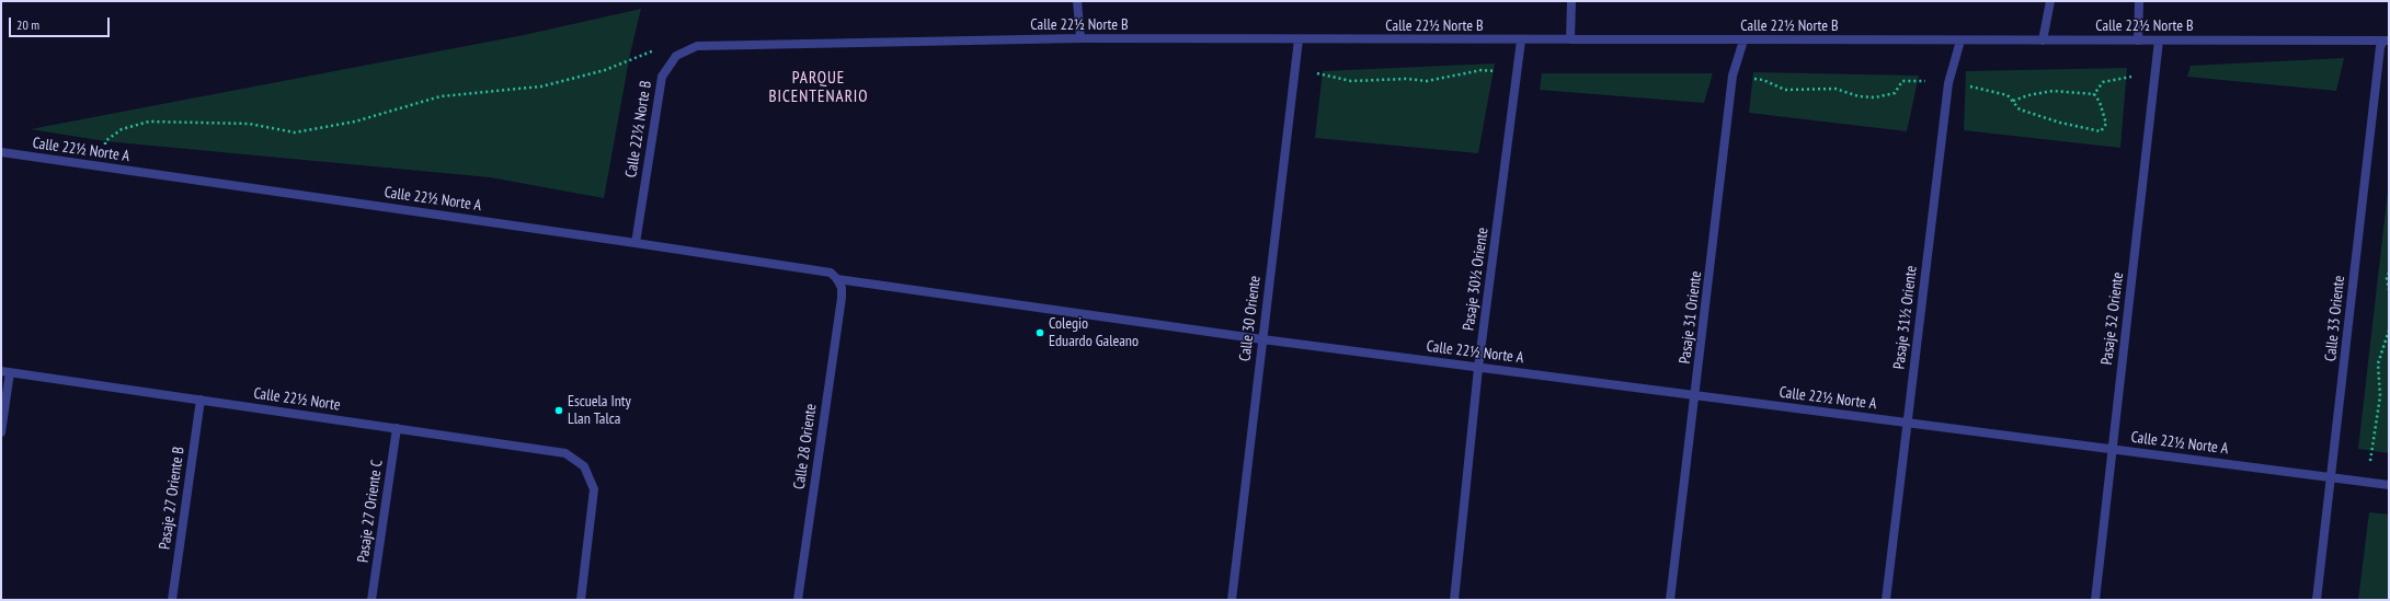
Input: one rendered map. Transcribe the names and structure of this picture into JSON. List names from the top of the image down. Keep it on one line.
{"streets":{"street":["Calle 22½ Norte B","Calle 22½ Norte A","Pasaje 30½ Oriente","Pasaje 31 Oriente","Pasaje 31½ Oriente","Calle 30 Oriente","Pasaje 32 Oriente","Calle 33 Oriente","Calle 22½ Norte","Calle 28 Oriente","Pasaje 27 Oriente B","Pasaje 27 Oriente C"]},"crossings":[["Calle 22½ Norte B","Calle 22½ Norte A"],["Calle 22½ Norte B","Pasaje 30½ Oriente"],["Calle 22½ Norte B","Pasaje 31 Oriente"],["Calle 22½ Norte B","Pasaje 31½ Oriente"],["Calle 22½ Norte B","Calle 30 Oriente"],["Calle 22½ Norte B","Pasaje 32 Oriente"],["Calle 22½ Norte B","Calle 33 Oriente"],["Calle 22½ Norte A","Pasaje 30½ Oriente"],["Calle 22½ Norte A","Pasaje 31 Oriente"],["Calle 22½ Norte A","Pasaje 31½ Oriente"],["Calle 22½ Norte A","Calle 30 Oriente"],["Calle 22½ Norte A","Pasaje 32 Oriente"],["Calle 22½ Norte A","Calle 33 Oriente"],["Calle 22½ Norte A","Calle 28 Oriente"],["Calle 22½ Norte","Pasaje 27 Oriente B"],["Calle 22½ Norte","Pasaje 27 Oriente C"]],"districts":["PARQUE BICENTENARIO"],"places":["Colegio Eduardo Galeano","Escuela Inty Llan Talca"],"scale_bar":"20 m"}
